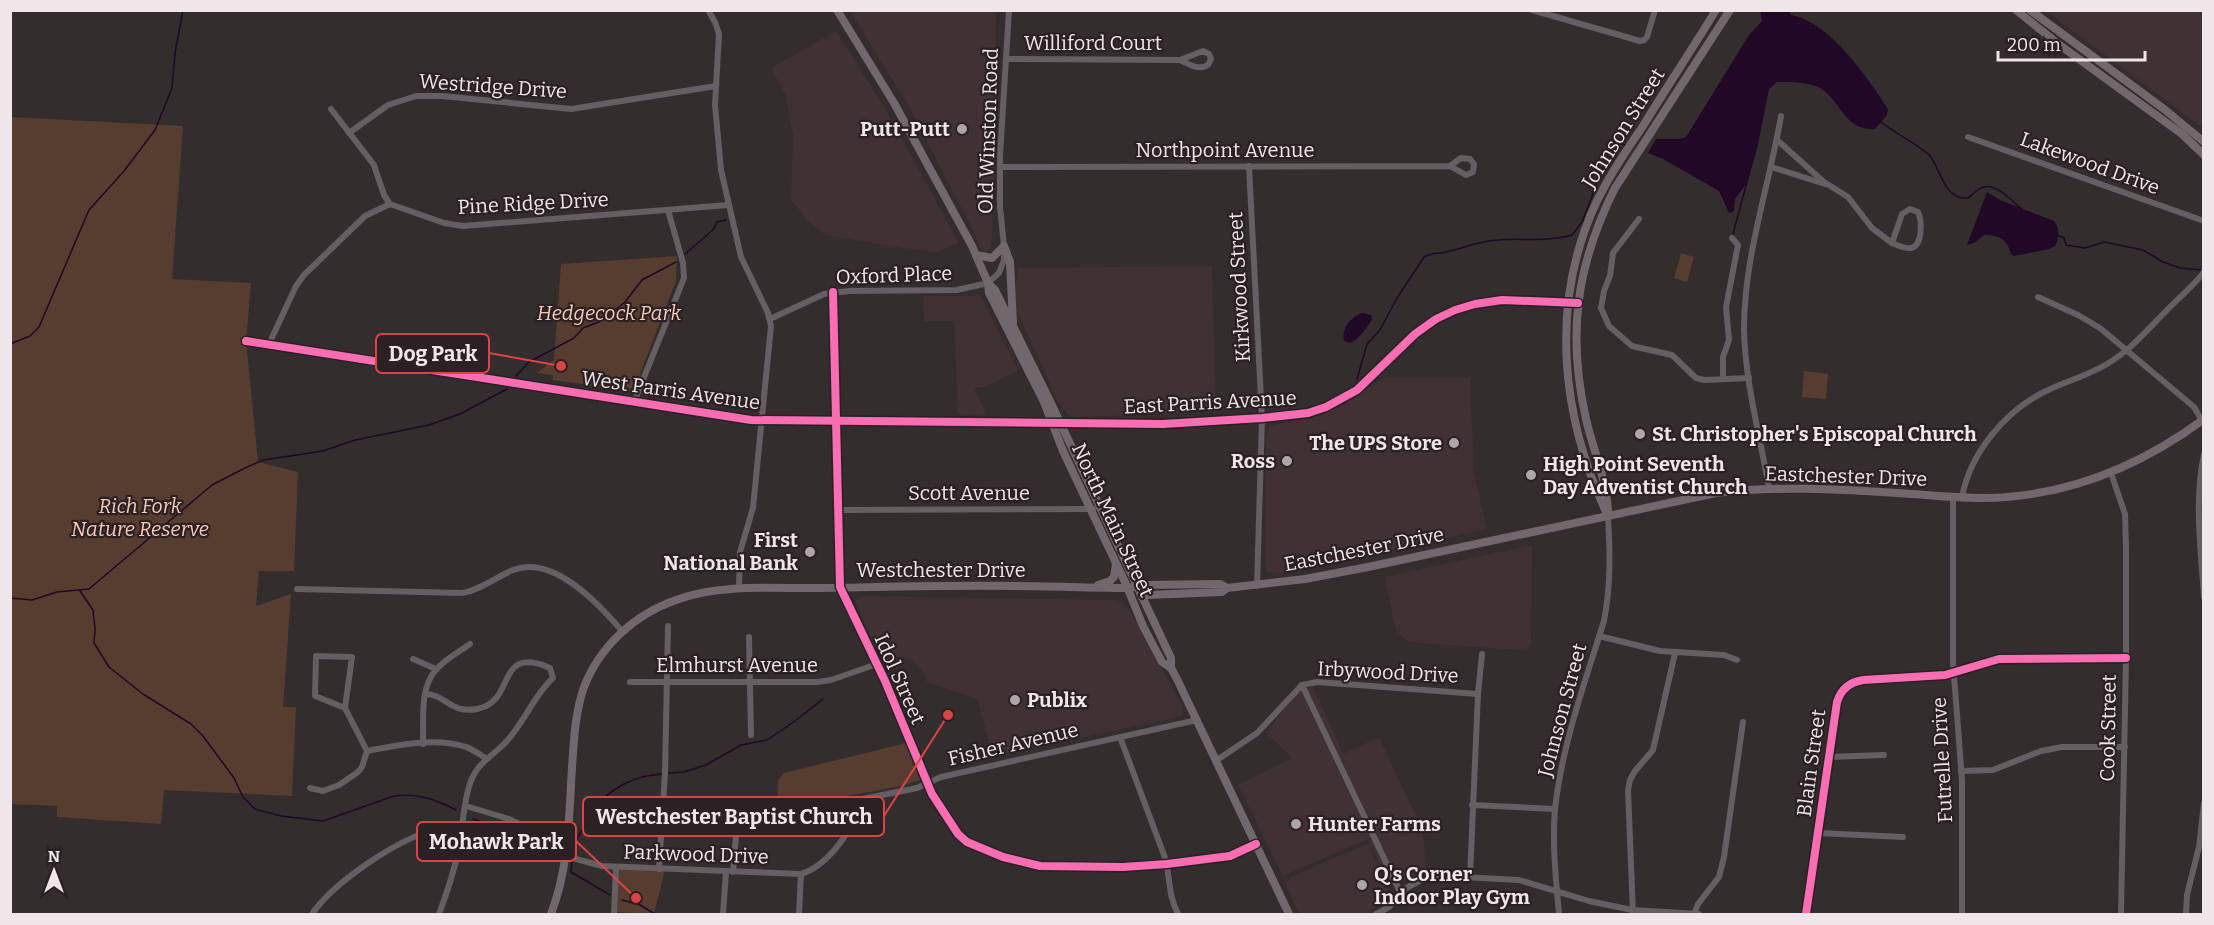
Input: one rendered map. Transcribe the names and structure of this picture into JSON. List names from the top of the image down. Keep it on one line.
{"streets":{"main road":["Johnson Street","Eastchester Drive","North Main Street","Westchester Drive"],"street":["Williford Court","Westridge Drive","Old Winston Road","Northpoint Avenue","Lakewood Drive","Pine Ridge Drive","Oxford Place","Kirkwood Street","West Parris Avenue","East Parris Avenue","Scott Avenue","Elmhurst Avenue","Irbywood Drive","Idol Street","Cook Street","Fisher Avenue","Futrelle Drive","Blain Street","Parkwood Drive"]},"crossings":[["Williford Court","Old Winston Road"],["Johnson Street","East Parris Avenue"],["Johnson Street","Eastchester Drive"],["Old Winston Road","Northpoint Avenue"],["Old Winston Road","Oxford Place"],["Old Winston Road","North Main Street"],["Northpoint Avenue","Kirkwood Street"],["Oxford Place","North Main Street"],["Oxford Place","Idol Street"],["Kirkwood Street","East Parris Avenue"],["Kirkwood Street","Eastchester Drive"],["West Parris Avenue","East Parris Avenue"],["West Parris Avenue","North Main Street"],["West Parris Avenue","Idol Street"],["East Parris Avenue","North Main Street"],["Eastchester Drive","North Main Street"],["Eastchester Drive","Westchester Drive"],["Eastchester Drive","Cook Street"],["Eastchester Drive","Futrelle Drive"],["Scott Avenue","North Main Street"],["Scott Avenue","Idol Street"],["North Main Street","Westchester Drive"],["North Main Street","Irbywood Drive"],["North Main Street","Idol Street"],["North Main Street","Fisher Avenue"],["Westchester Drive","Idol Street"],["Westchester Drive","Parkwood Drive"],["Elmhurst Avenue","Idol Street"],["Idol Street","Fisher Avenue"],["Cook Street","Blain Street"],["Futrelle Drive","Blain Street"]],"parks":["Hedgecock Park","Rich Fork Nature Reserve"],"places":["Putt-Putt","Dog Park","St. Christopher's Episcopal Church","The UPS Store","Ross","High Point Seventh Day Adventist Church","First National Bank","Publix","Westchester Baptist Church","Hunter Farms","Q's Corner Indoor Play Gym","Mohawk Park"],"scale_bar":"200 m","north":"top"}
